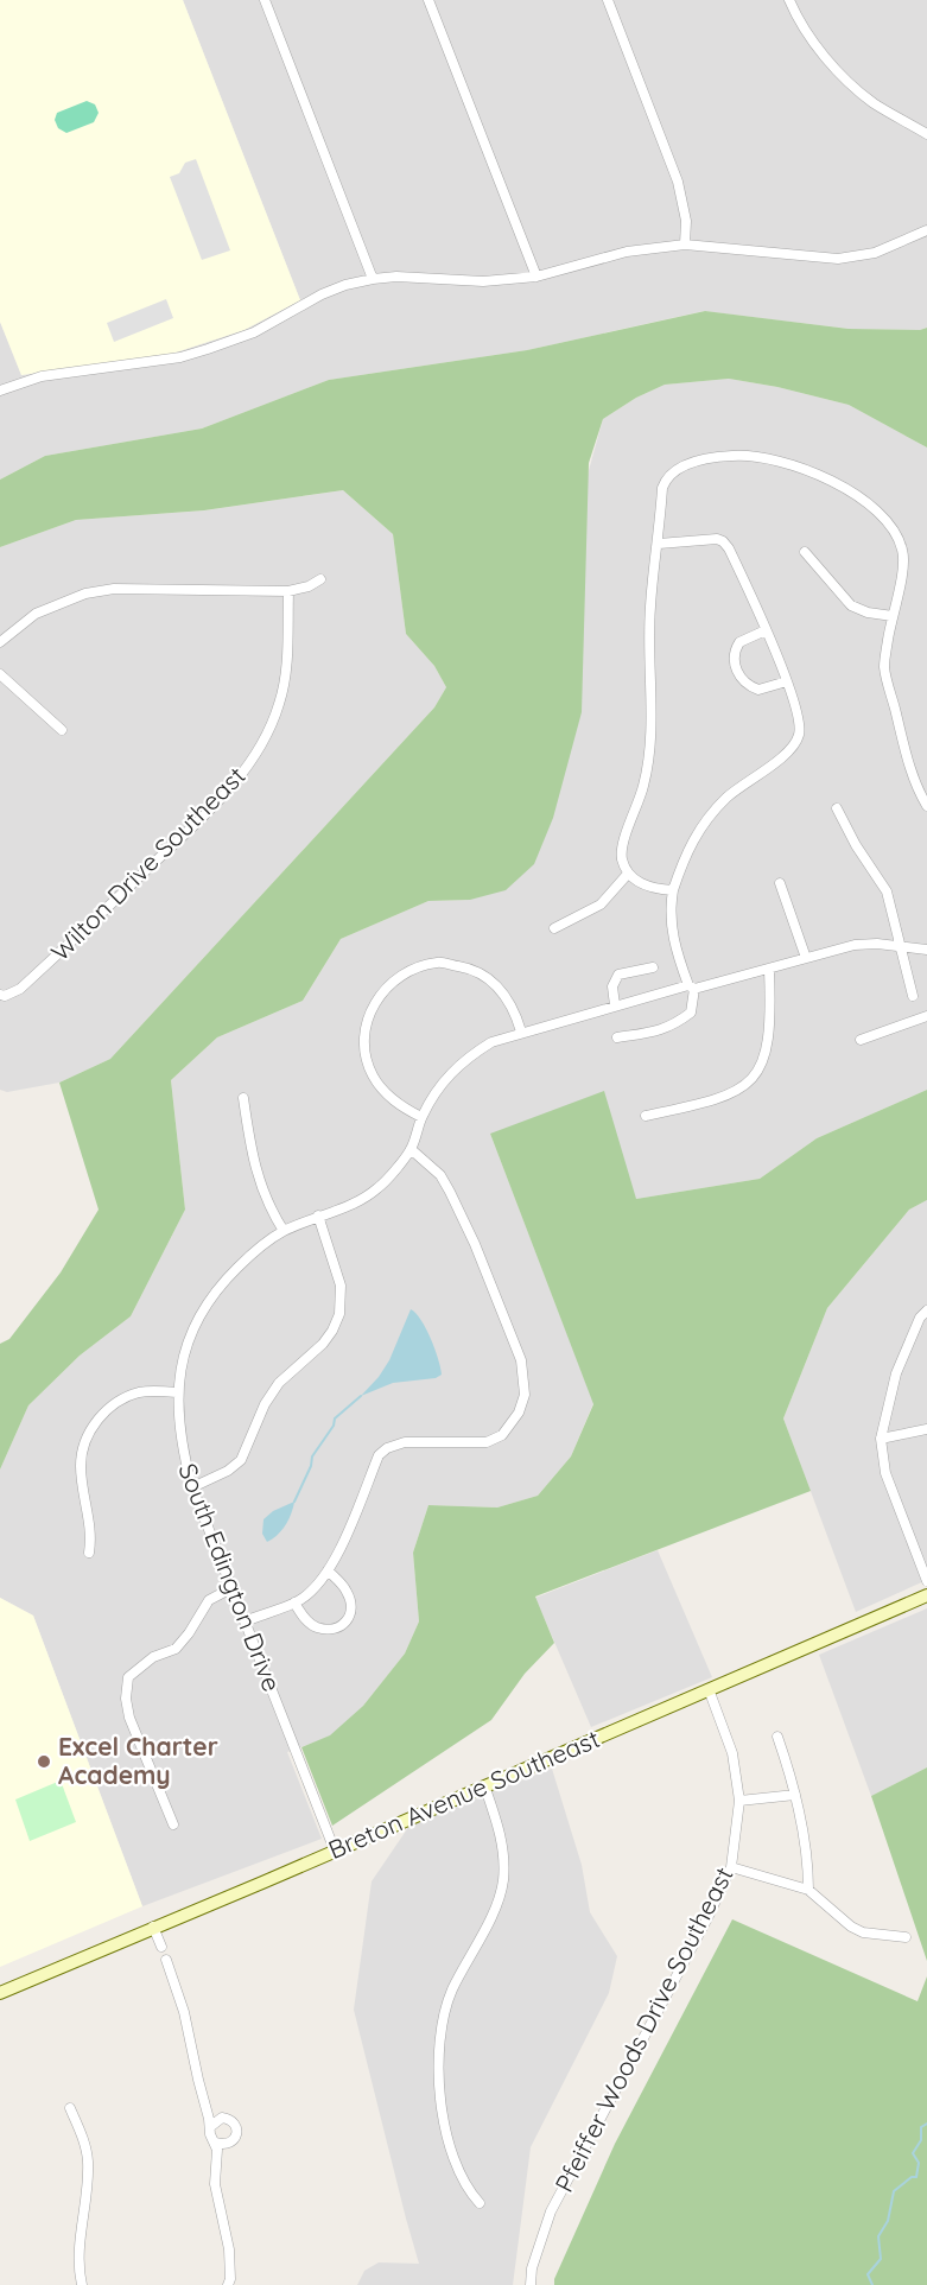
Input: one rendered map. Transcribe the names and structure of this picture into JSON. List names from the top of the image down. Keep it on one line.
{"streets":{"main road":["Breton Avenue Southeast"],"street":["Wilton Drive Southeast","South Edington Drive","Pfeiffer Woods Drive Southeast"]},"crossings":[["South Edington Drive","Breton Avenue Southeast"],["Breton Avenue Southeast","Pfeiffer Woods Drive Southeast"]],"places":["Excel Charter Academy"]}
